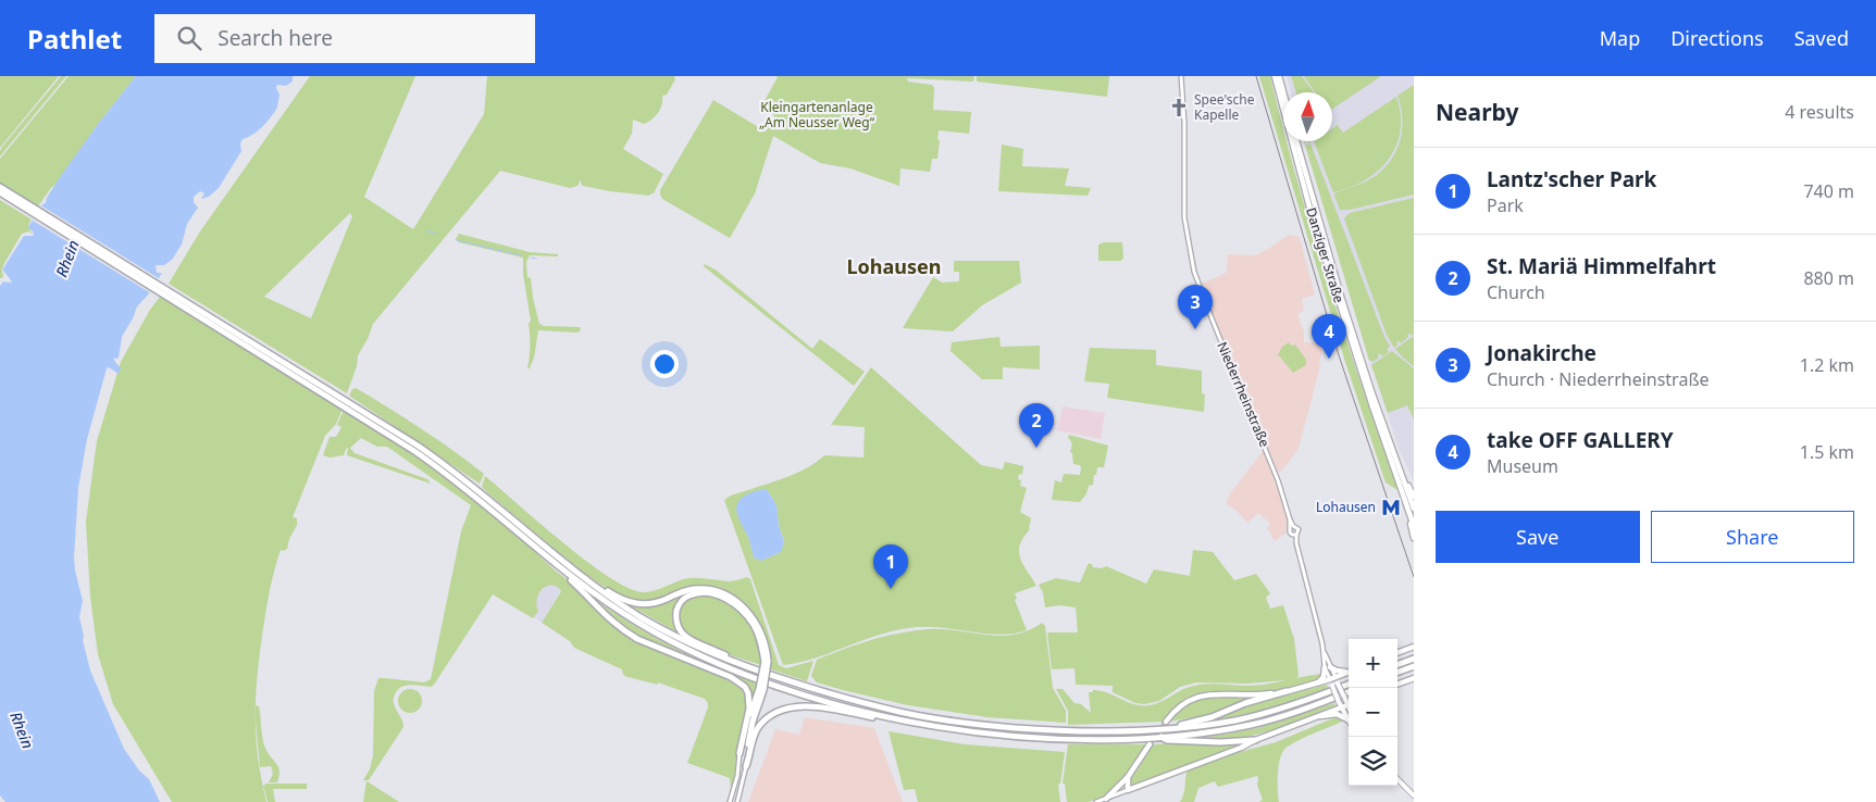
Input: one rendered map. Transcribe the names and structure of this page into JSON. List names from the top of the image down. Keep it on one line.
{"streets":{"main road":["Danziger Straße","Niederrheinstraße"]},"districts":["Lohausen"],"water":["Rhein"],"parks":["Kleingartenanlage „Am Neusser Weg“"],"places":{"church":["Spee'sche Kapelle"],"metro station":["Lohausen"]},"north":"top","page":{"header":"Pathlet","search":"Search here","nav":["Map","Directions","Saved"],"heading":["Nearby","4 results"],"list":[{"mark":"1","name":"Lantz'scher Park","note":"Park","value":"740 m"},{"mark":"2","name":"St. Mariä Himmelfahrt","note":"Church","value":"880 m"},{"mark":"3","name":"Jonakirche","note":"Church · Niederrheinstraße","value":"1.2 km"},{"mark":"4","name":"take OFF GALLERY","note":"Museum","value":"1.5 km"}],"pins":["3","4","2","1"],"buttons":["Save","Share"],"map_buttons":["+","−"]}}
